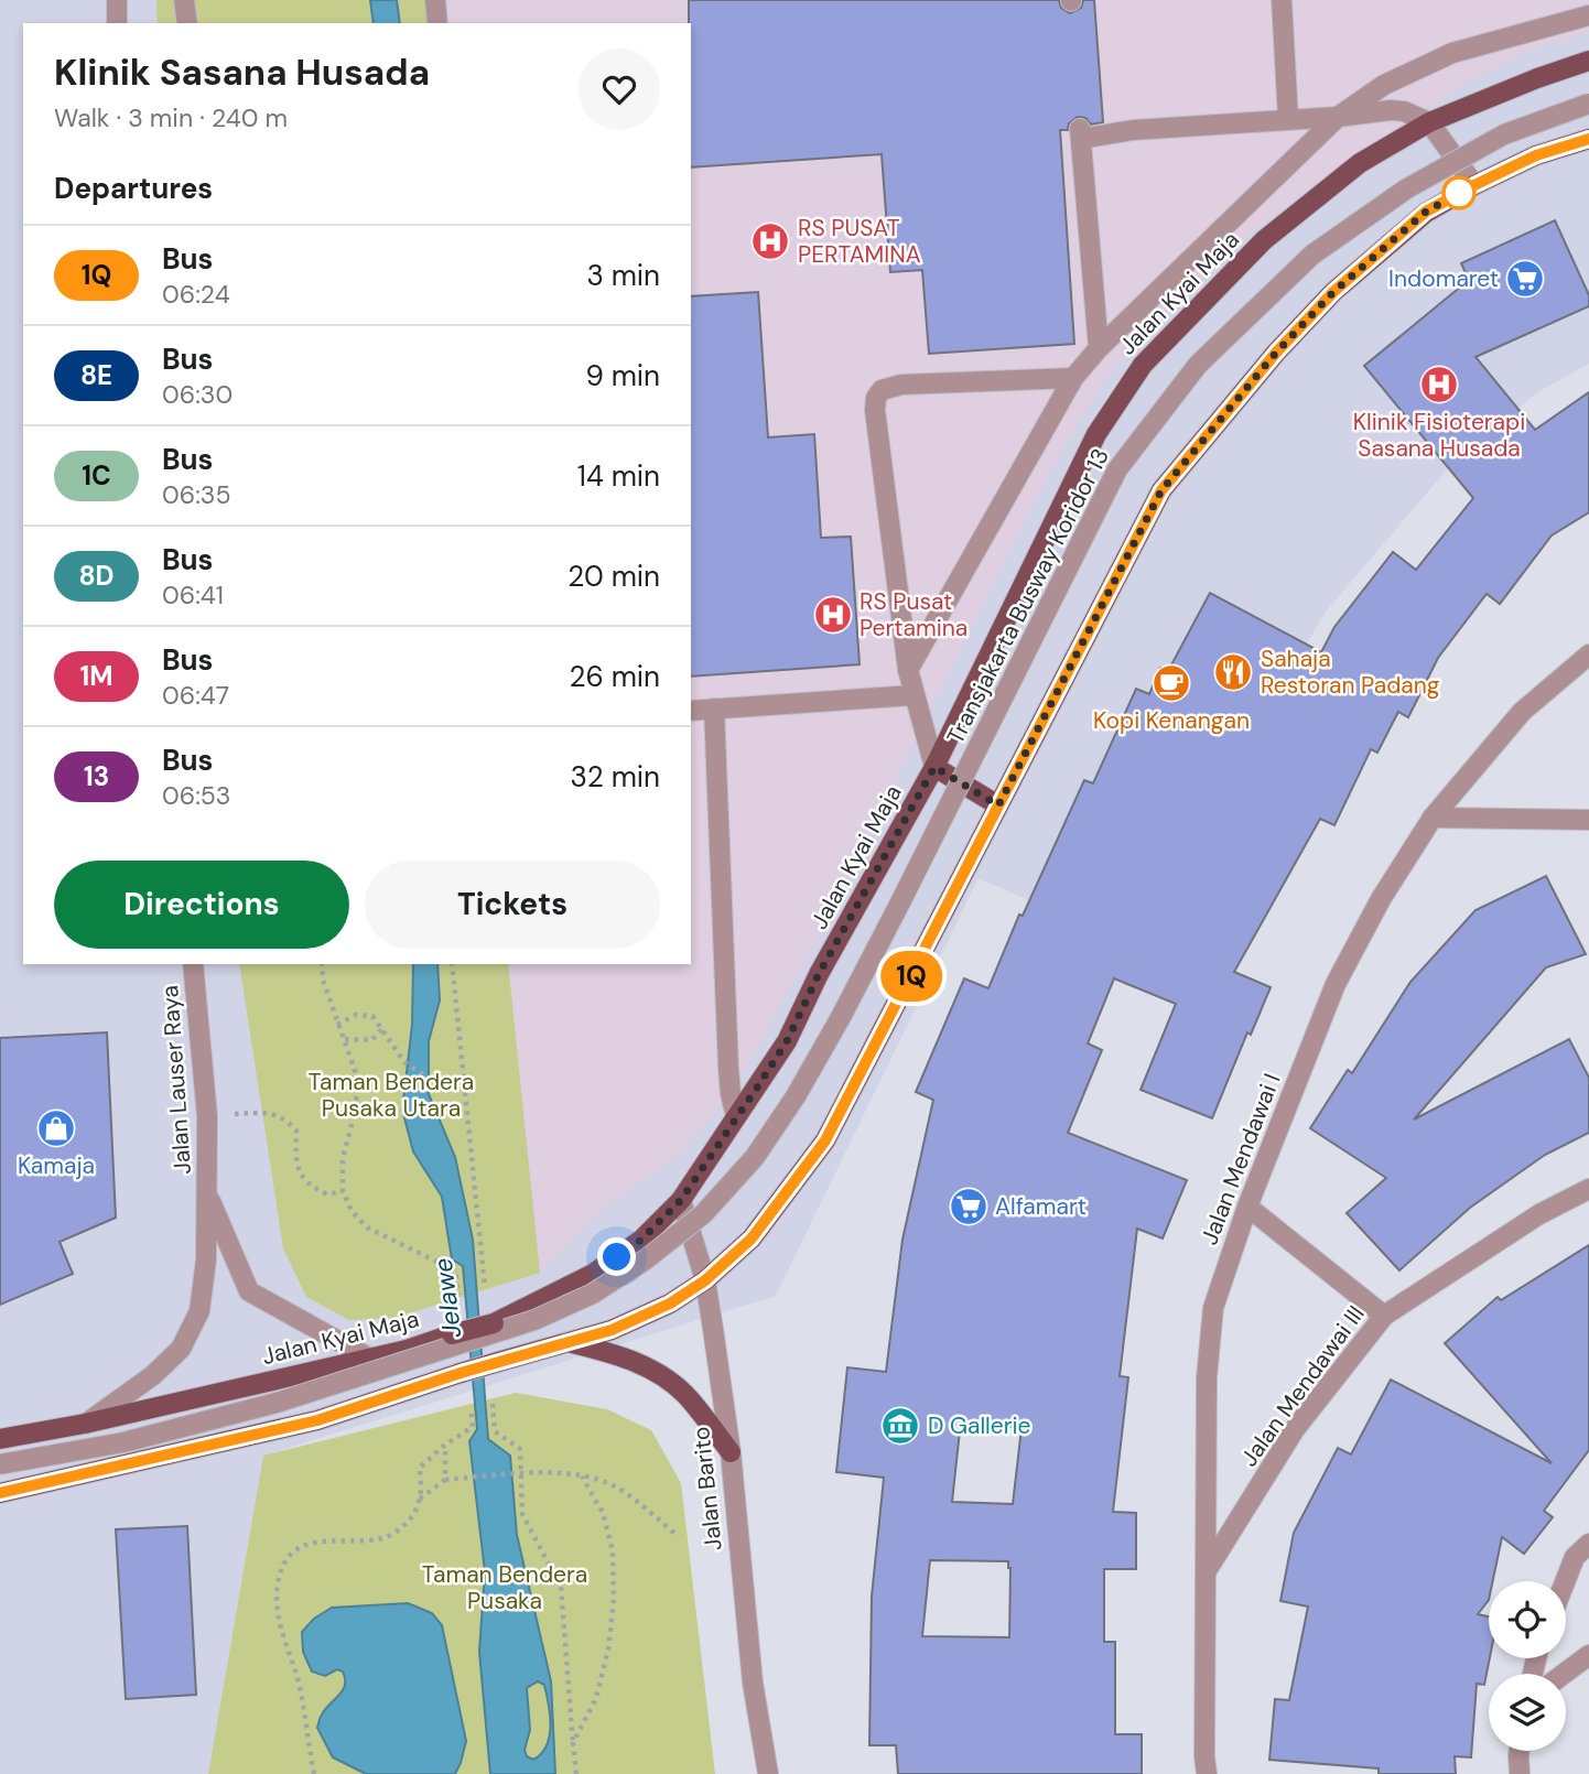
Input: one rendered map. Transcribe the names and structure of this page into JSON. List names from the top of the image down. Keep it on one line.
{"streets":{"main road":["Jalan Kyai Maja"],"street":["Transjakarta Busway Koridor 13","Jalan Lauser Raya","Jalan Mendawai I","Jalan Mendawai III","Jalan Barito"]},"crossings":[["Jalan Kyai Maja","Jalan Lauser Raya"],["Jalan Kyai Maja","Jalan Barito"],["Jalan Mendawai I","Jalan Mendawai III"]],"water":["Jelawe"],"parks":["Taman Bendera Pusaka Utara","Taman Bendera Pusaka"],"places":{"hospital":["RS PUSAT PERTAMINA","Klinik Fisioterapi Sasana Husada","RS Pusat Pertamina"],"supermarket":["Indomaret","Alfamart"],"restaurant":["Sahaja Restoran Padang"],"cafe":["Kopi Kenangan"],"shop":["Kamaja"],"museum":["D Gallerie"]},"lines":["bus line 1Q"],"page":{"on_map":"1Q","heading":[["Klinik Sasana Husada","Walk · 3 min · 240 m"],"Departures"],"list":[{"mark":"1Q","name":"Bus","note":"06:24","value":"3 min"},{"mark":"8E","name":"Bus","note":"06:30","value":"9 min"},{"mark":"1C","name":"Bus","note":"06:35","value":"14 min"},{"mark":"8D","name":"Bus","note":"06:41","value":"20 min"},{"mark":"1M","name":"Bus","note":"06:47","value":"26 min"},{"mark":"13","name":"Bus","note":"06:53","value":"32 min"}],"buttons":["Directions","Tickets"]}}
